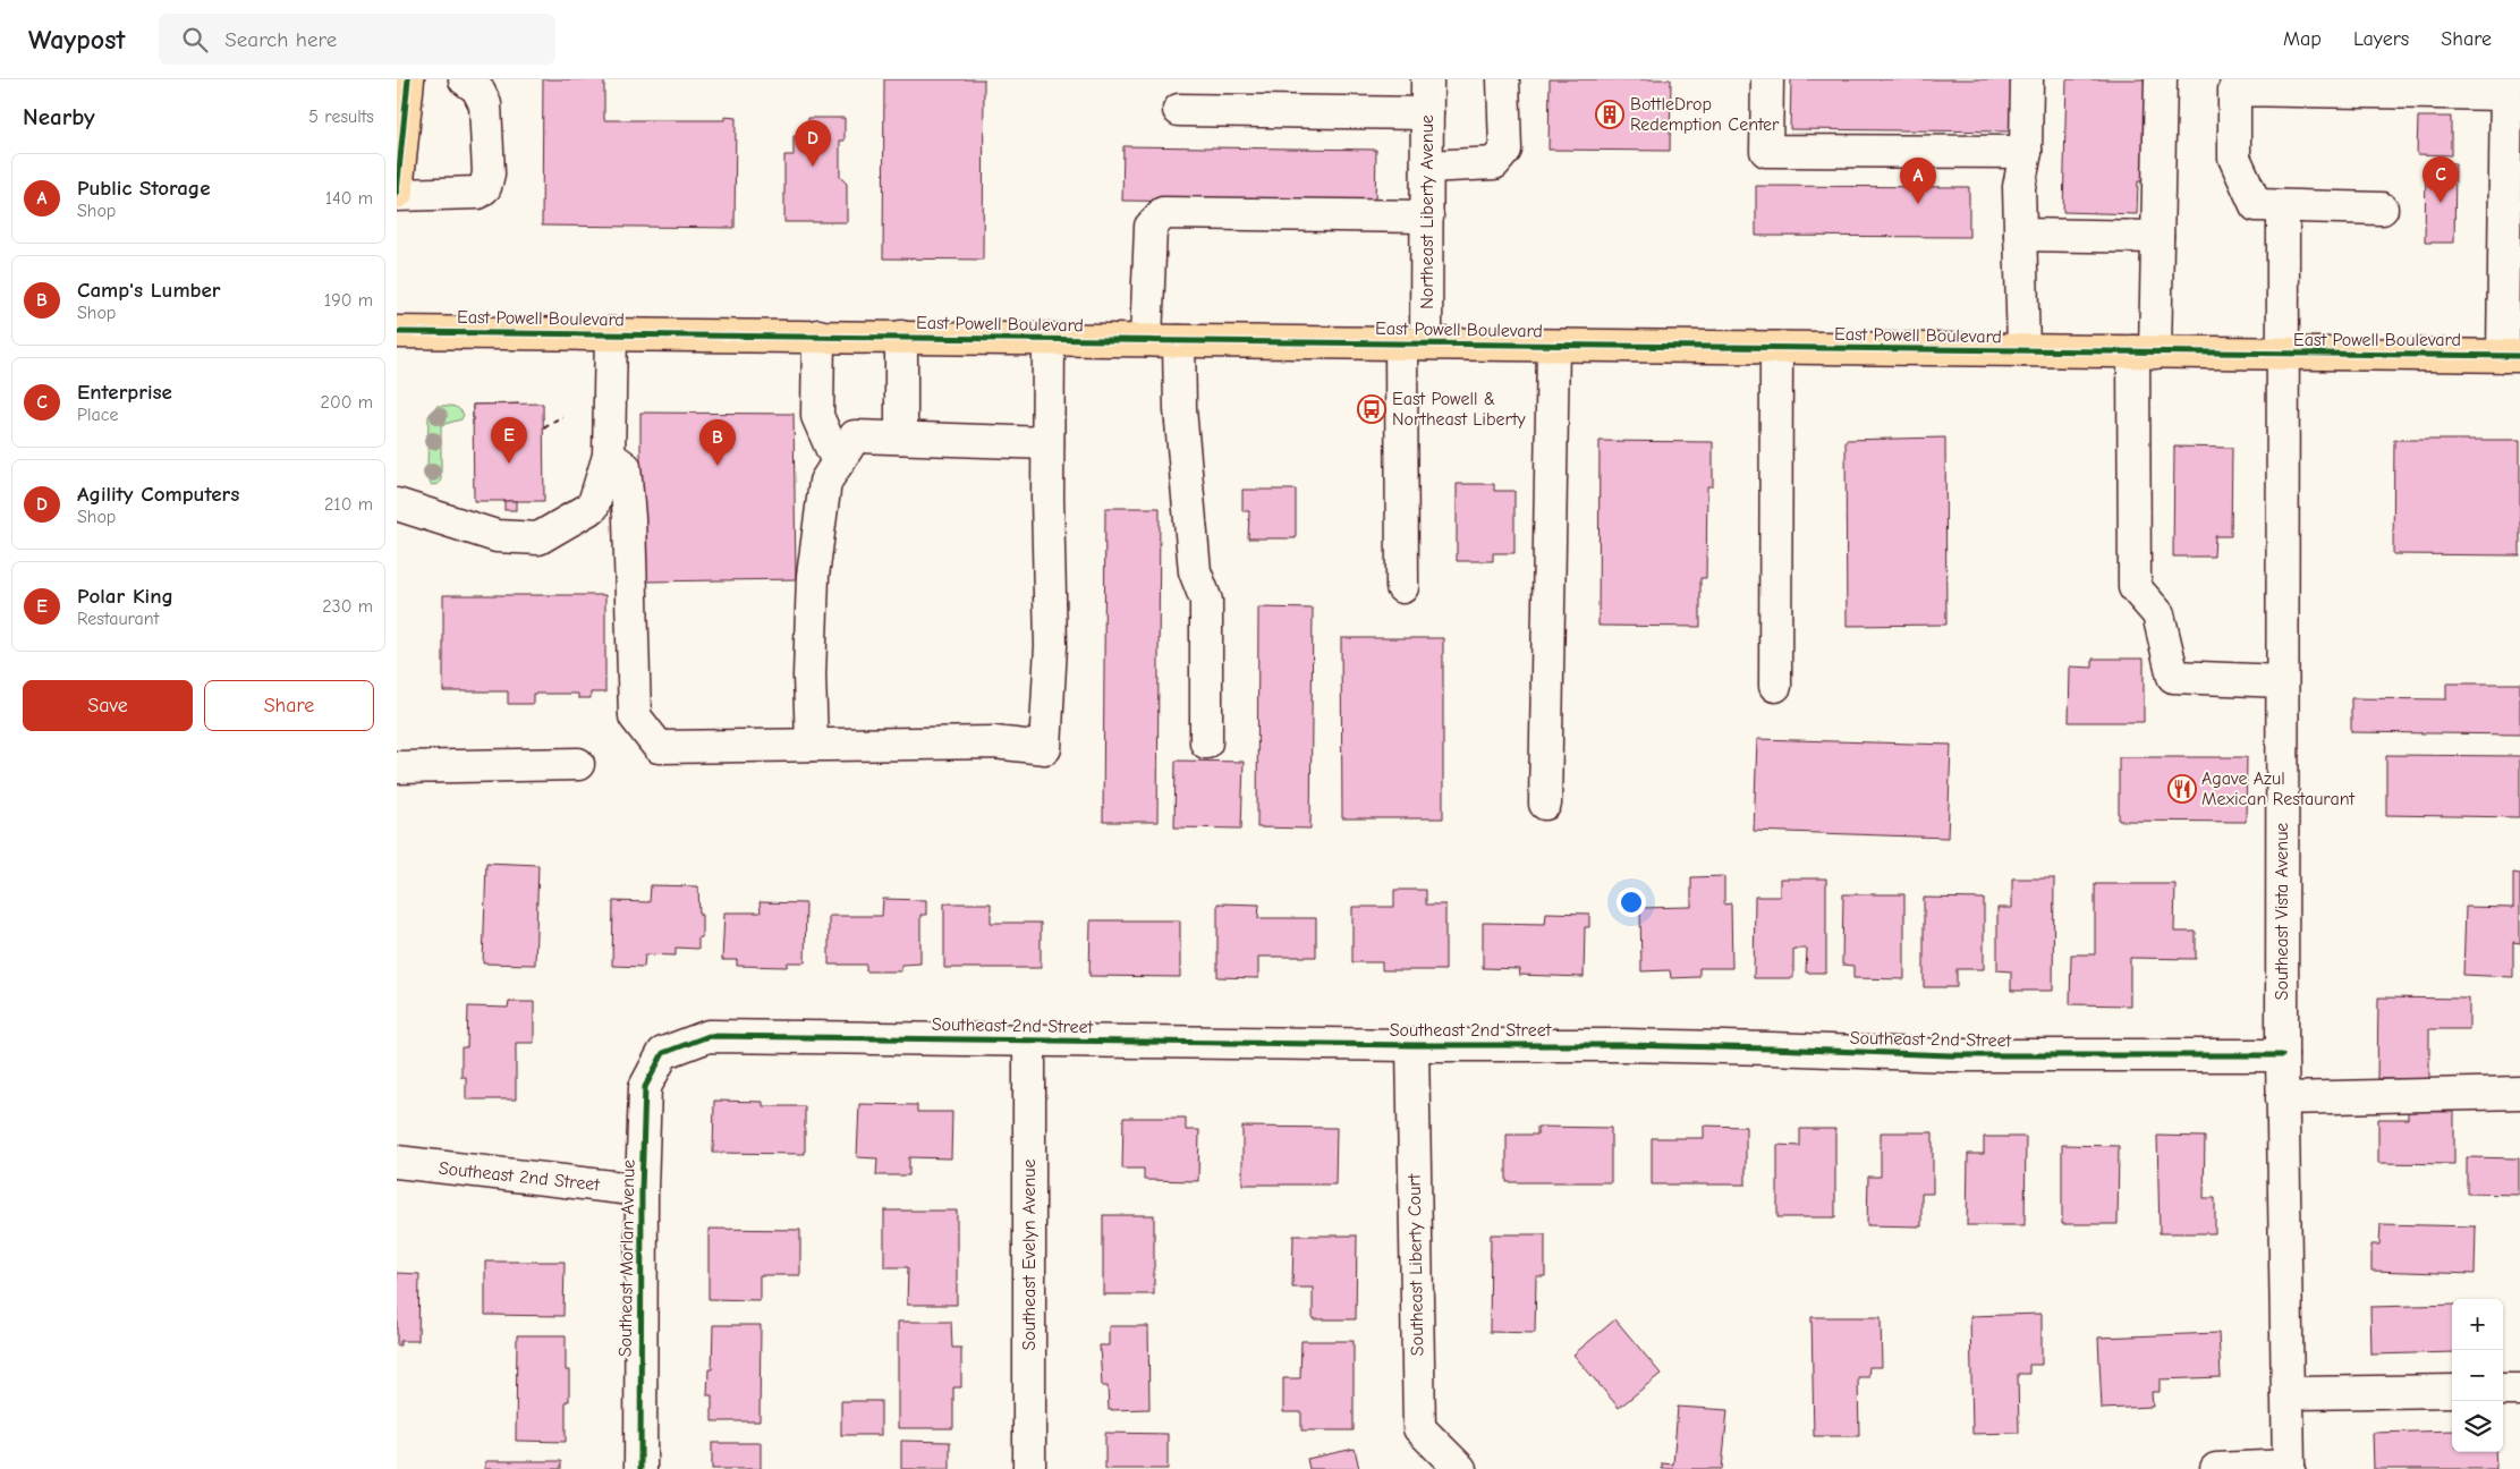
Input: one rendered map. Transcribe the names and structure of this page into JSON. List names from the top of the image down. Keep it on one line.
{"streets":{"main road":["East Powell Boulevard"],"street":["Northeast Liberty Avenue","Southeast Vista Avenue","Southeast 2nd Street","Southeast Evelyn Avenue","Southeast Morlan Avenue","Southeast Liberty Court"]},"crossings":[["Northeast Liberty Avenue","East Powell Boulevard"],["East Powell Boulevard","Southeast Vista Avenue"],["Southeast Vista Avenue","Southeast 2nd Street"],["Southeast 2nd Street","Southeast Evelyn Avenue"],["Southeast 2nd Street","Southeast Morlan Avenue"],["Southeast 2nd Street","Southeast Liberty Court"]],"places":{"building":["BottleDrop Redemption Center"],"bus stop":["East Powell & Northeast Liberty"],"restaurant":["Agave Azul Mexican Restaurant"]},"page":{"header":"Waypost","search":"Search here","nav":["Map","Layers","Share"],"heading":["Nearby","5 results"],"pins":["D","C","A","E","B"],"list":[{"mark":"A","name":"Public Storage","note":"Shop","value":"140 m"},{"mark":"B","name":"Camp's Lumber","note":"Shop","value":"190 m"},{"mark":"C","name":"Enterprise","note":"Place","value":"200 m"},{"mark":"D","name":"Agility Computers","note":"Shop","value":"210 m"},{"mark":"E","name":"Polar King","note":"Restaurant","value":"230 m"}],"buttons":["Save","Share"],"map_buttons":["+","−"]}}
